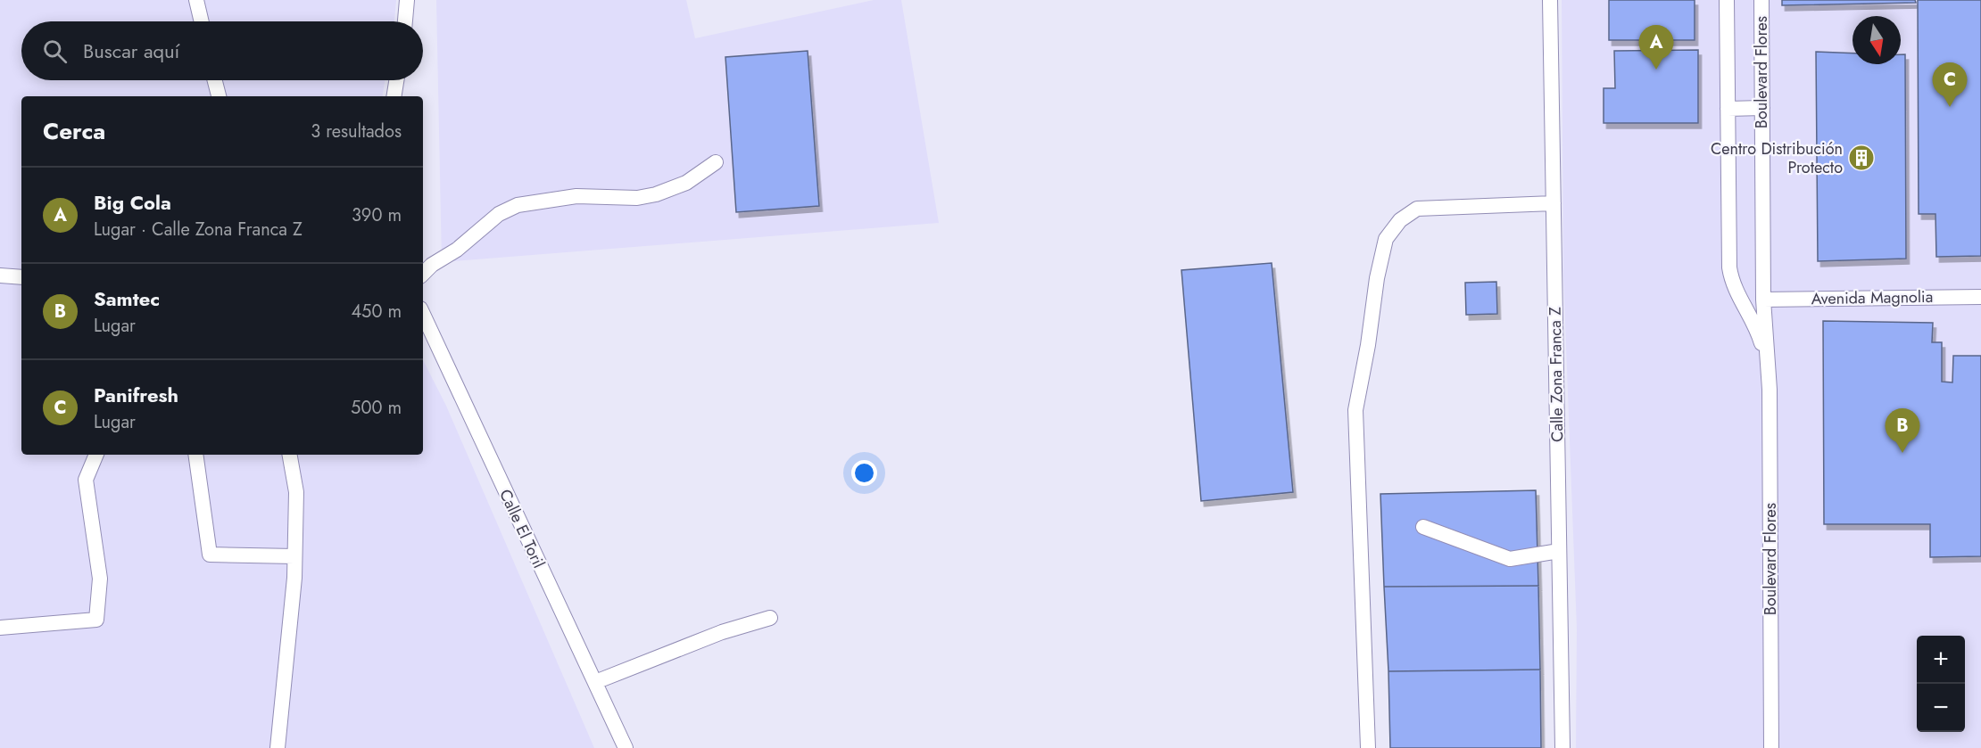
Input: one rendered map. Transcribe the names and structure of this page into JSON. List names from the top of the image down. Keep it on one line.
{"streets":{"street":["Boulevard Flores","Avenida Magnolia","Calle Zona Franca Z","Calle El Toril"]},"crossings":[["Boulevard Flores","Avenida Magnolia"]],"places":{"building":["Centro Distribución Protecto"]},"north":"bottom","page":{"search":"Buscar aquí","pins":["A","C","B"],"heading":["Cerca","3 resultados"],"list":[{"mark":"A","name":"Big Cola","note":"Lugar · Calle Zona Franca Z","value":"390 m"},{"mark":"B","name":"Samtec","note":"Lugar","value":"450 m"},{"mark":"C","name":"Panifresh","note":"Lugar","value":"500 m"}],"map_buttons":["+","−"]}}
